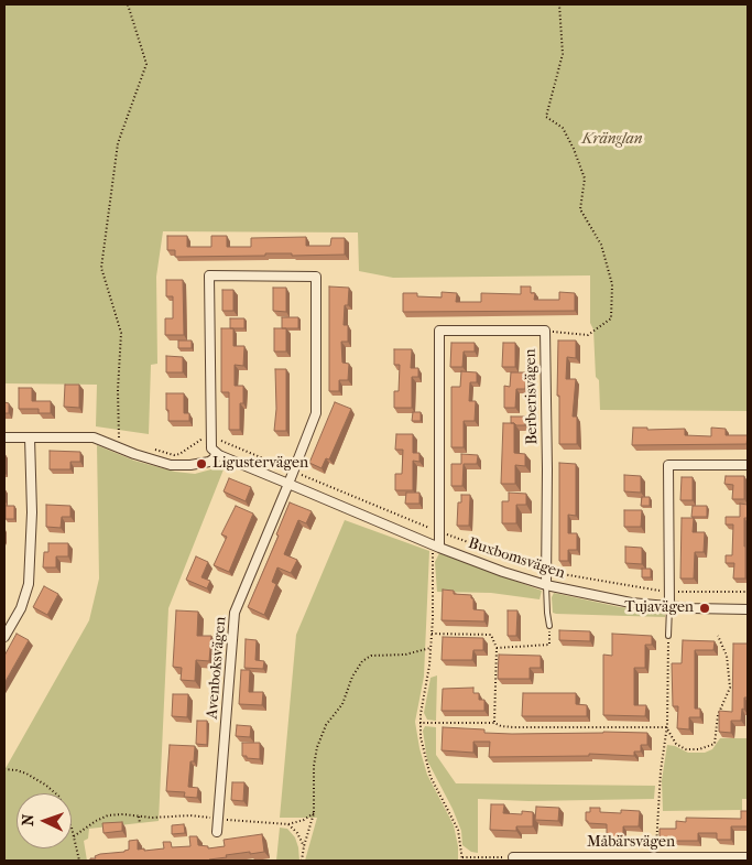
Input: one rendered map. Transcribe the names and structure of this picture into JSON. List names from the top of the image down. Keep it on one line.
{"streets":{"street":["Berberisvägen","Buxbomsvägen","Avenboksvägen","Måbärsvägen"]},"crossings":[["Berberisvägen","Buxbomsvägen"],["Buxbomsvägen","Avenboksvägen"]],"parks":["Kränglan"],"places":["Ligustervägen","Tujavägen"],"north":"left"}
